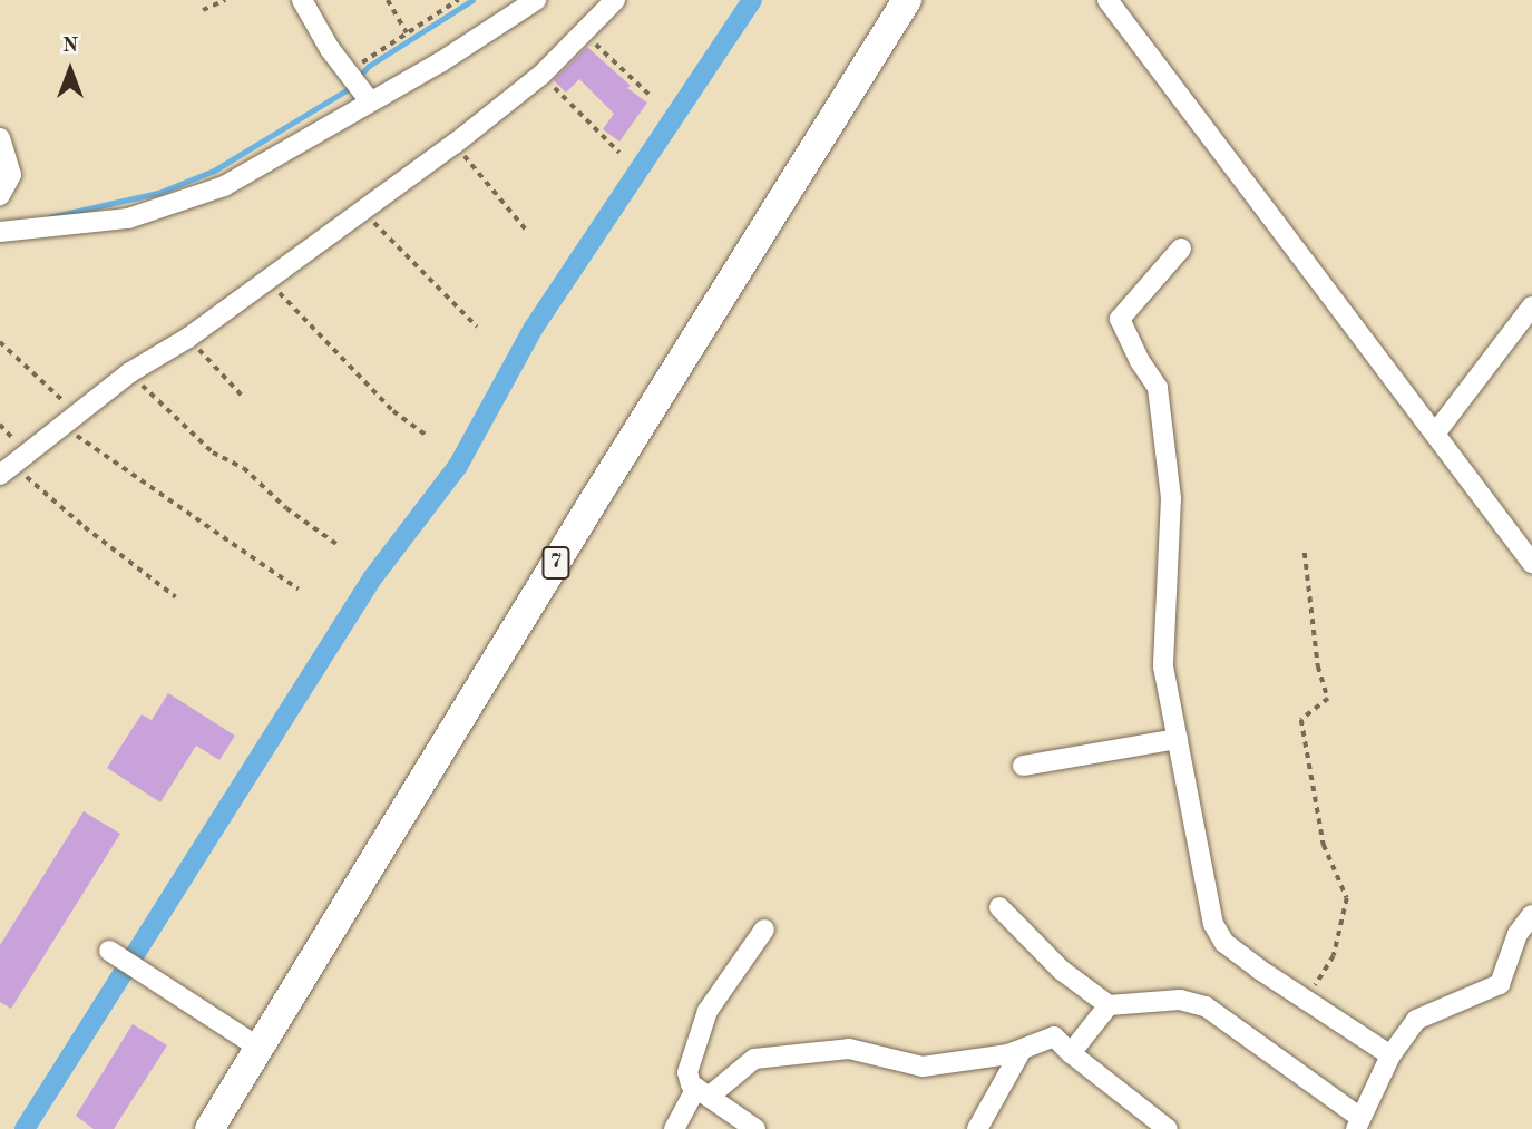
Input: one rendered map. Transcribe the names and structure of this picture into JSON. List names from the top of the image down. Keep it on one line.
{"streets":{"highway":["7"]},"north":"top"}
